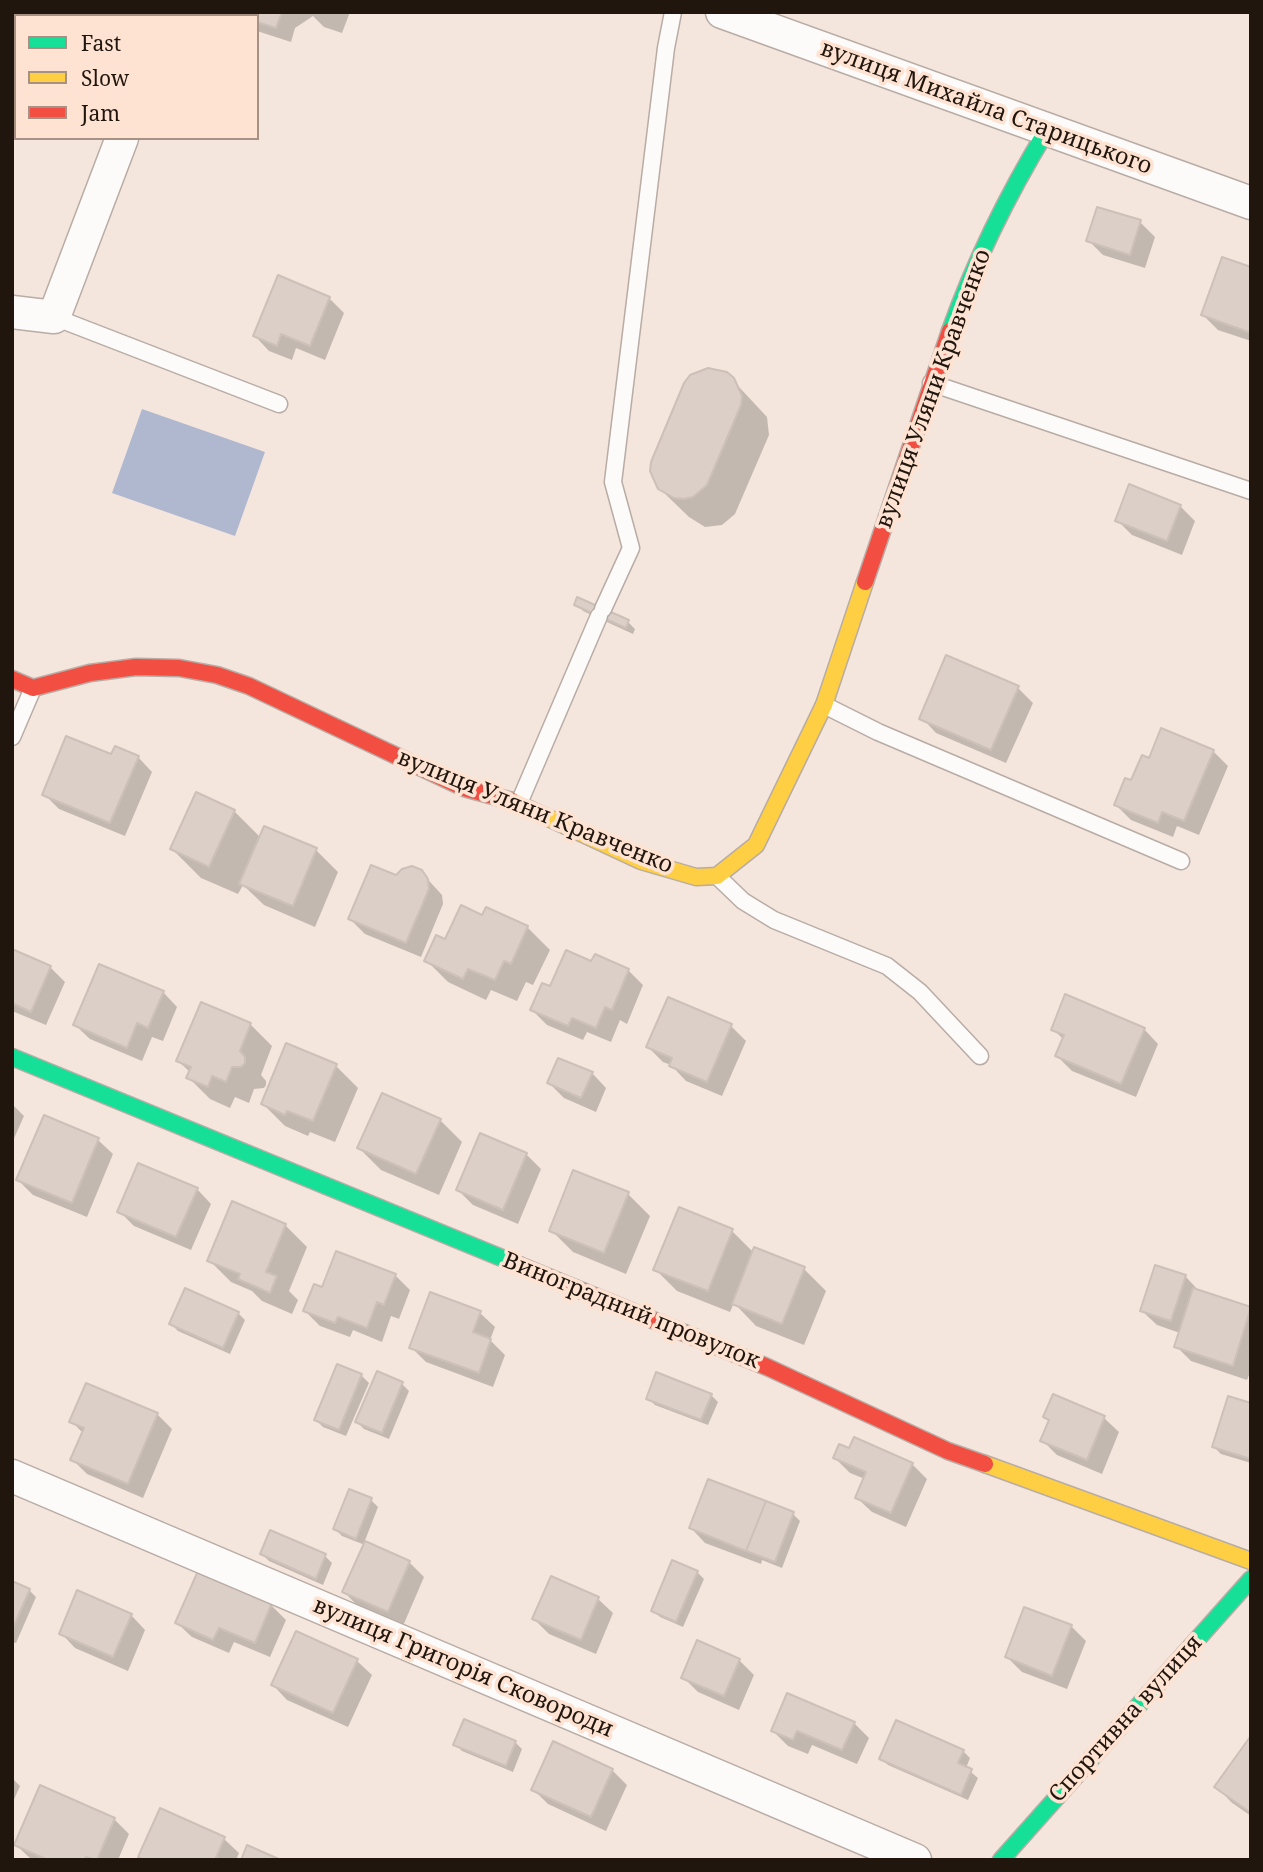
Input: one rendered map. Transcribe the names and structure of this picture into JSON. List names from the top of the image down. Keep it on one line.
{"streets":{"street":["вулиця Михайла Старицького","вулиця Уляни Кравченко","Виноградний провулок","вулиця Григорія Сковороди","Спортивна вулиця"]},"crossings":[["вулиця Михайла Старицького","вулиця Уляни Кравченко"]],"legend":["Fast","Slow","Jam"]}
